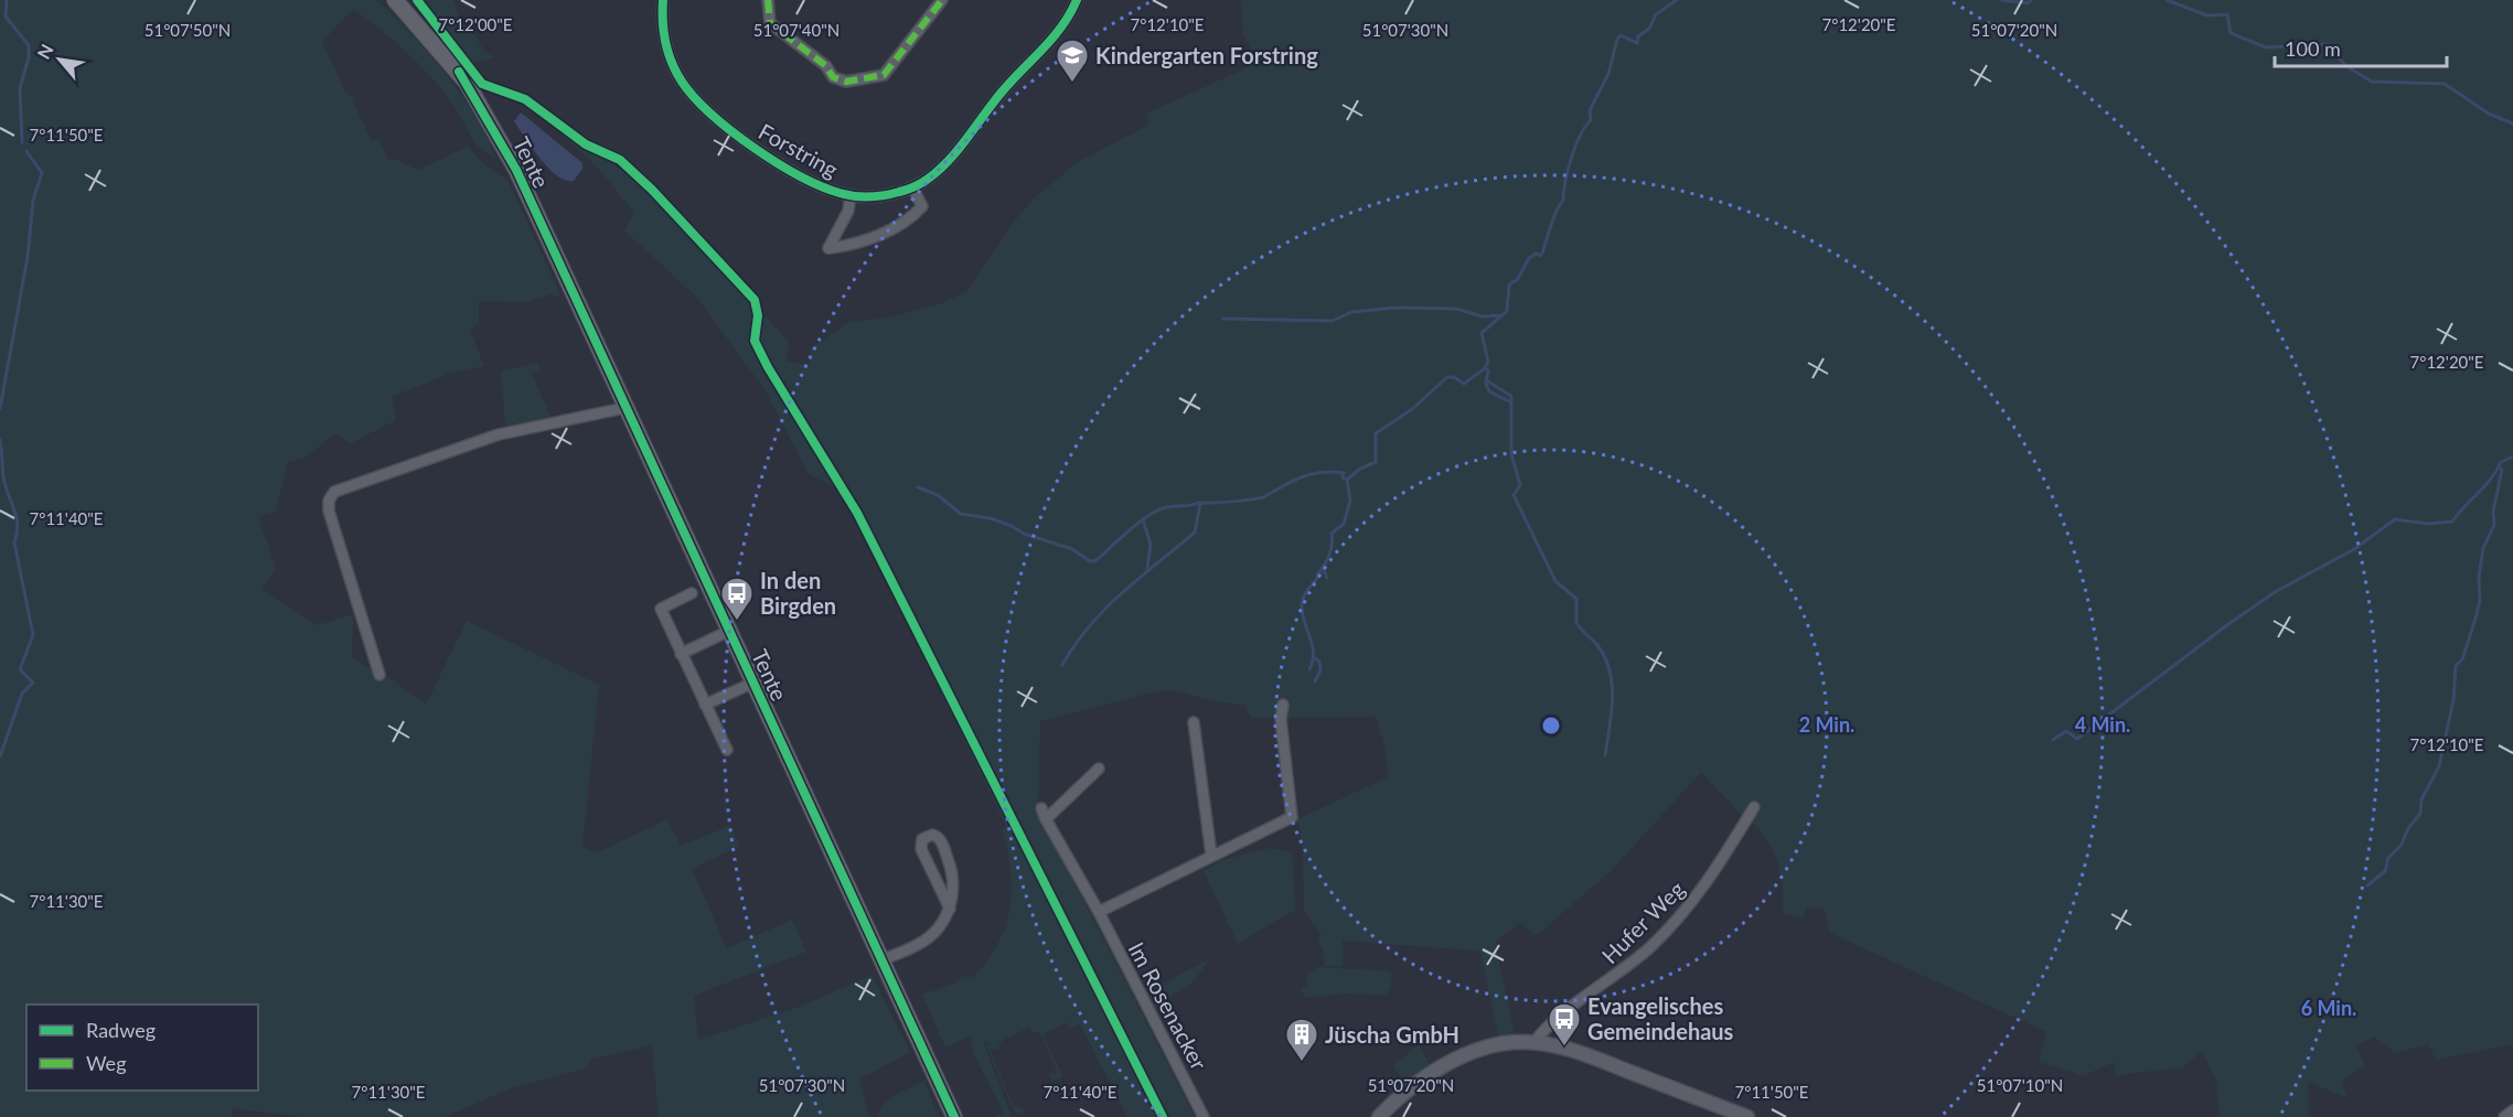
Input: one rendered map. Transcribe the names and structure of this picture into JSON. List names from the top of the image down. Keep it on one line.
{"streets":{"main road":["Tente"],"street":["Forstring","Hufer Weg","Im Rosenacker"]},"places":{"school or university":["Kindergarten Forstring"],"bus stop":["In den Birgden","Evangelisches Gemeindehaus"],"building":["Jüscha GmbH"]},"legend":["Radweg","Weg"],"scale_bar":"100 m","north":"top left","coordinates":["7°12'00\"E","7°12'10\"E","7°12'20\"E","51°07'50\"N","51°07'40\"N","51°07'30\"N","51°07'20\"N","7°11'50\"E","7°11'40\"E","7°11'30\"E","51°07'10\"N"],"rings":["2 Min.","4 Min.","6 Min."]}
